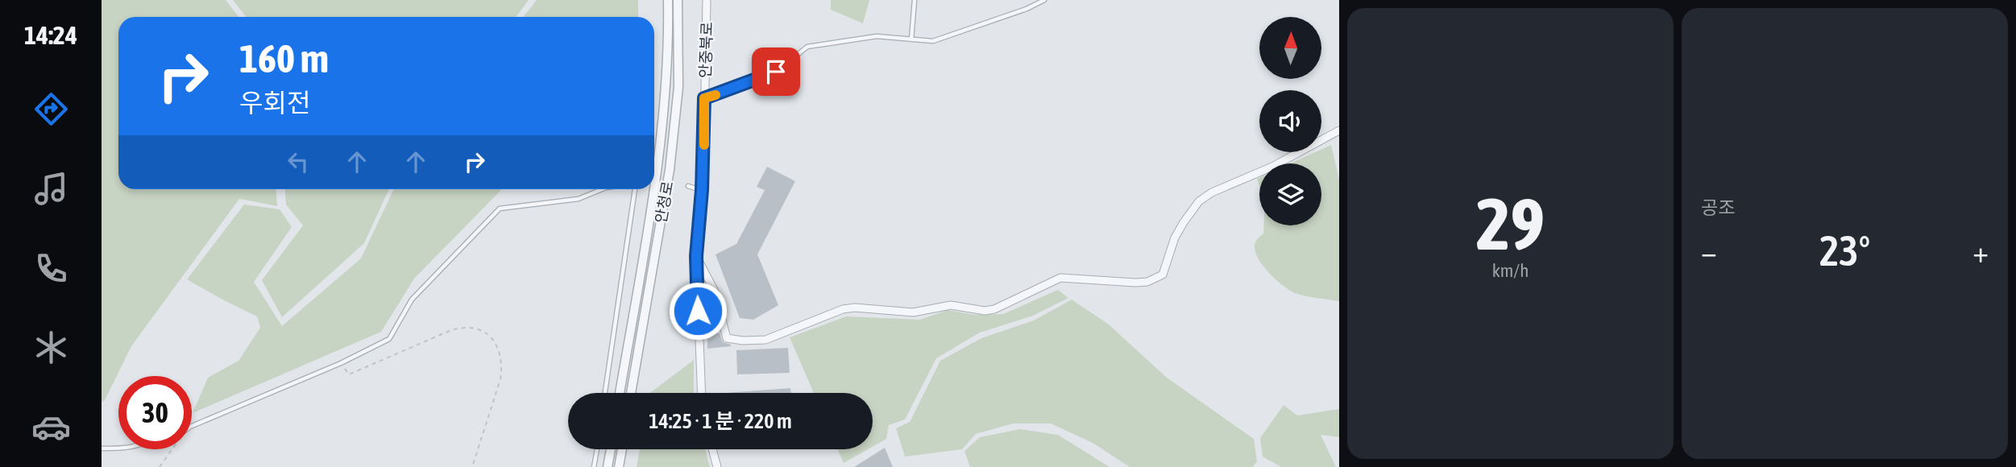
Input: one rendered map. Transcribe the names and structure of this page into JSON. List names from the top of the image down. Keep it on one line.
{"streets":{"street":["안중북로","안청로"]},"north":"top","page":{"tabs":"14:24","tile":[["29","km/h"],"공조"],"turn":["160 m","우회전"],"heat":["−","23°","+"],"limit":"30","trip":"14:25 · 1 분 · 220 m"}}
